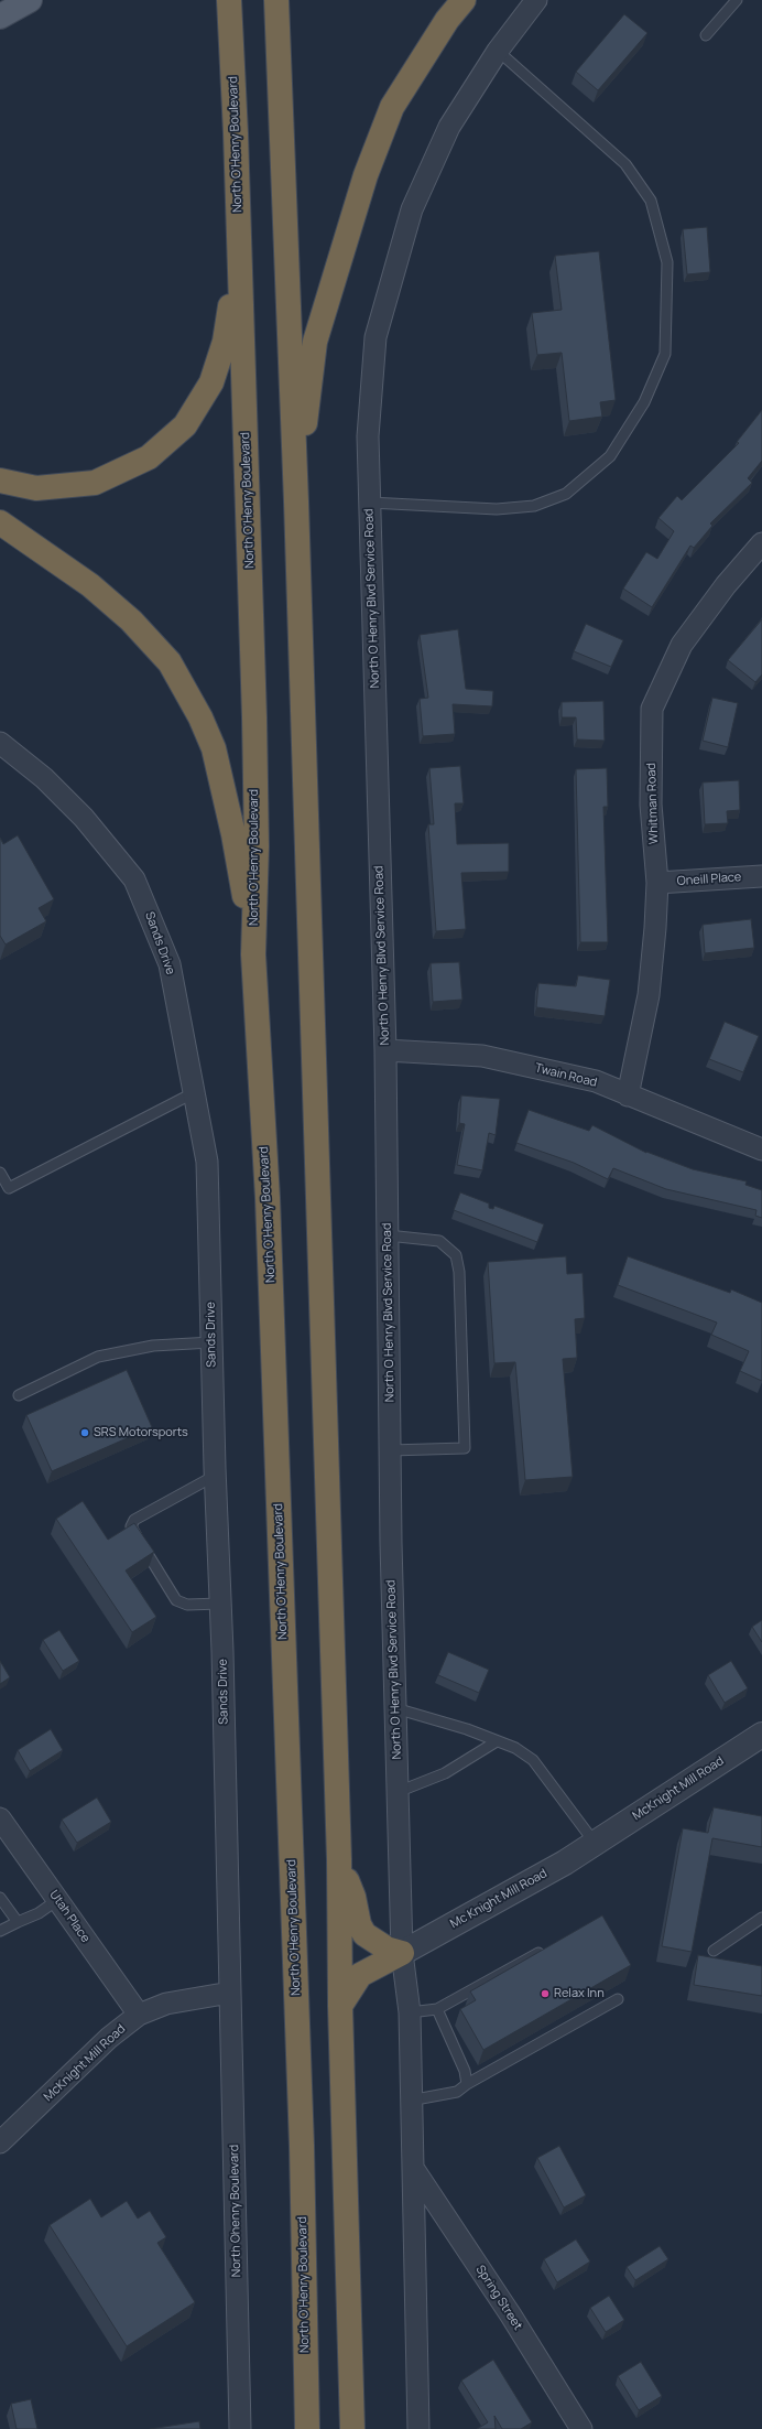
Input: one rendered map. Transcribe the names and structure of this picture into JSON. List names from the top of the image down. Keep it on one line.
{"streets":{"highway":["North O'Henry Boulevard"],"street":["North O Henry Blvd Service Road","Whitman Road","Oneill Place","Sands Drive","Twain Road","McKnight Mill Road","Mc Knight Mill Road","Utah Place","North Ohenry Boulevard","Spring Street"]},"crossings":[["North O Henry Blvd Service Road","Twain Road"],["North O Henry Blvd Service Road","Mc Knight Mill Road"],["Whitman Road","Oneill Place"],["Whitman Road","Twain Road"],["Sands Drive","McKnight Mill Road"],["Sands Drive","North Ohenry Boulevard"],["McKnight Mill Road","Mc Knight Mill Road"],["McKnight Mill Road","Utah Place"],["McKnight Mill Road","North Ohenry Boulevard"]],"places":["SRS Motorsports","Relax Inn"]}
